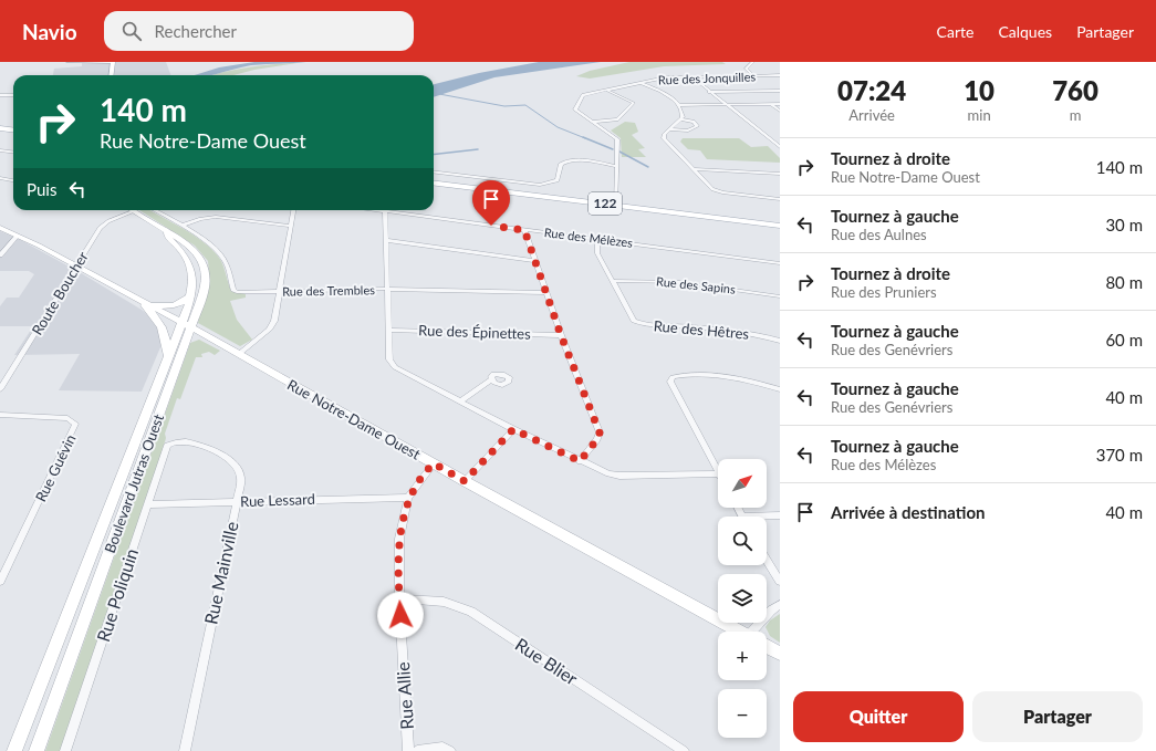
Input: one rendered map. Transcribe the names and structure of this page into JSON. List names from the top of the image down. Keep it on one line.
{"streets":{"main road":["122","Rue Notre-Dame Ouest","Boulevard Jutras Ouest"],"street":["Rue des Jonquilles","Rue des Mélèzes","Rue des Sapins","Rue des Trembles","Route Boucher","Rue des Hêtres","Rue des Épinettes","Rue Guévin","Rue Lessard","Rue Mainville","Rue Poliquin","Rue Blier","Rue Allie"]},"crossings":[["Rue des Jonquilles","122"],["Rue des Mélèzes","Rue des Hêtres"],["Rue des Sapins","Rue des Hêtres"],["Route Boucher","Rue Notre-Dame Ouest"],["Route Boucher","Boulevard Jutras Ouest"],["Rue Notre-Dame Ouest","Boulevard Jutras Ouest"],["Rue Notre-Dame Ouest","Rue Allie"],["Rue Lessard","Rue Mainville"],["Rue Lessard","Rue Poliquin"],["Rue Lessard","Rue Allie"],["Rue Mainville","Rue Poliquin"],["Rue Blier","Rue Allie"]],"north":"top right","page":{"header":"Navio","search":"Rechercher","nav":["Carte","Calques","Partager"],"eta":["07:24","Arrivée","10","min","760","m"],"turn":["140 m","Rue Notre-Dame Ouest"],"list":[{"name":"Tournez à droite","note":"Rue Notre-Dame Ouest","value":"140 m"},{"name":"Tournez à gauche","note":"Rue des Aulnes","value":"30 m"},{"name":"Tournez à droite","note":"Rue des Pruniers","value":"80 m"},{"name":"Tournez à gauche","note":"Rue des Genévriers","value":"60 m"},{"name":"Tournez à gauche","note":"Rue des Genévriers","value":"40 m"},{"name":"Tournez à gauche","note":"Rue des Mélèzes","value":"370 m"},{"name":"Arrivée à destination","value":"40 m"}],"then":"Puis","map_buttons":["+","−"],"buttons":["Quitter","Partager"]}}
